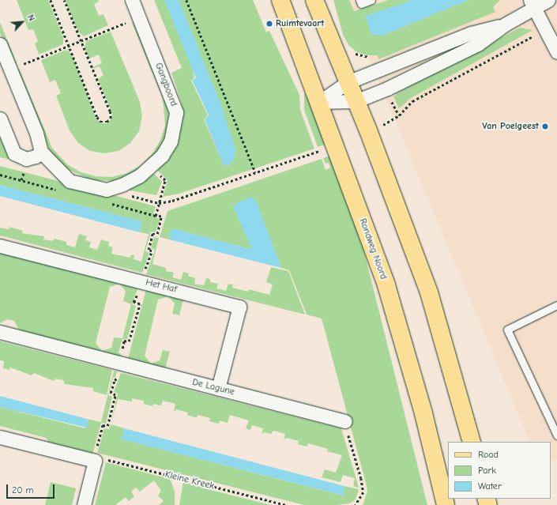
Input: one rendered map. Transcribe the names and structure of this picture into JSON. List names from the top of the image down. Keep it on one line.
{"streets":{"main road":["Rondweg Noord"],"street":["Gangboord","Het Haf","De Lagune"],"path":["Kleine Kreek"]},"crossings":[["Het Haf","De Lagune"]],"places":["Ruimtevaart","Van Poelgeest"],"legend":["Road","Park","Water"],"scale_bar":"20 m","north":"top right"}
